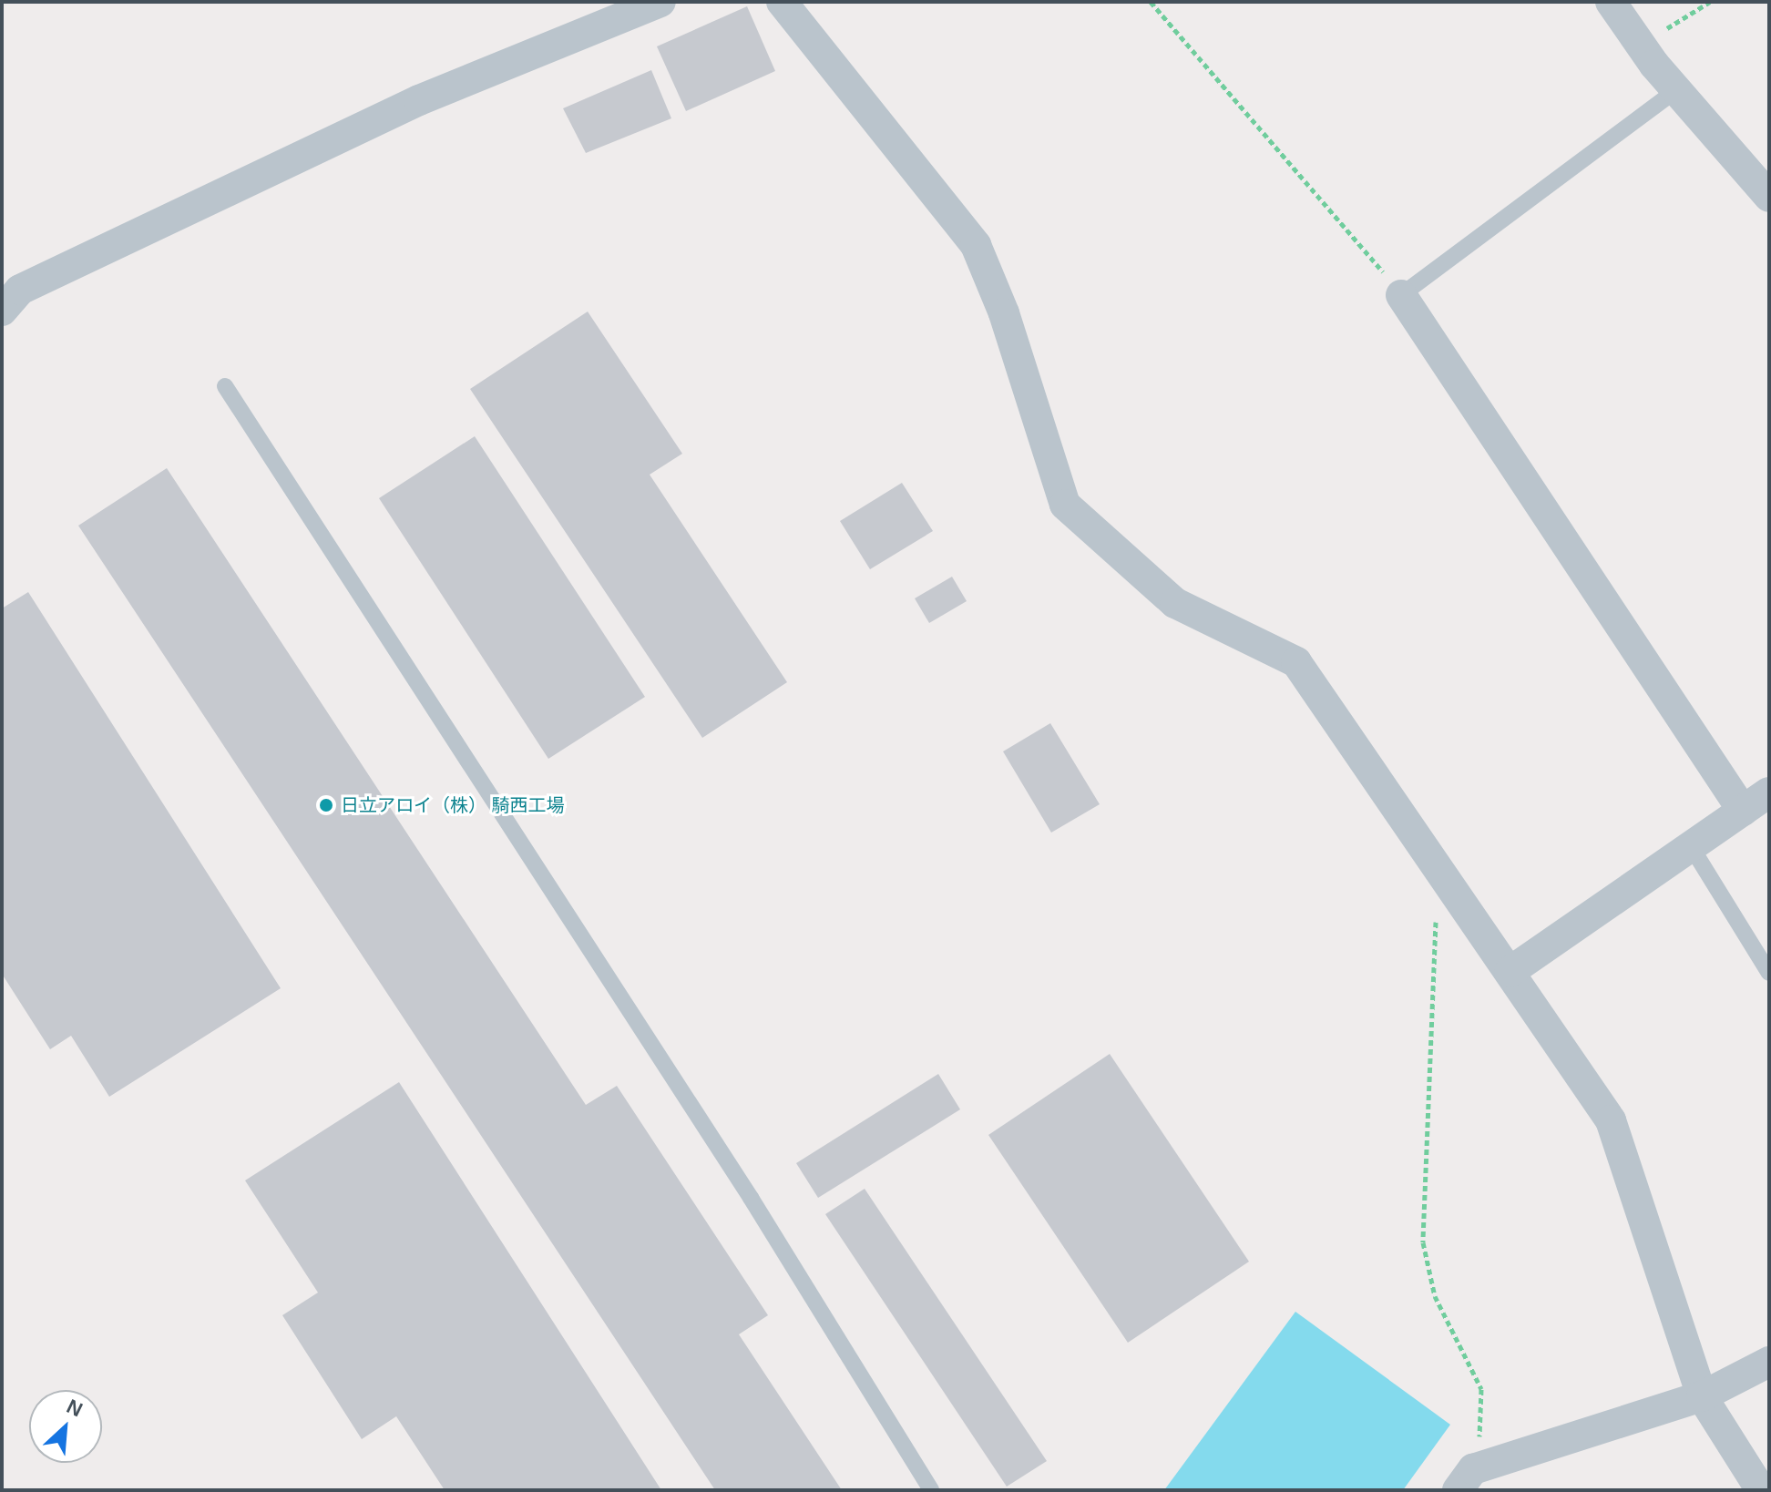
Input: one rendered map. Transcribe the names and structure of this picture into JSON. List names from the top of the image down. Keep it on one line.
{"places":["日立アロイ（株） 騎西工場"],"north":"top right"}
